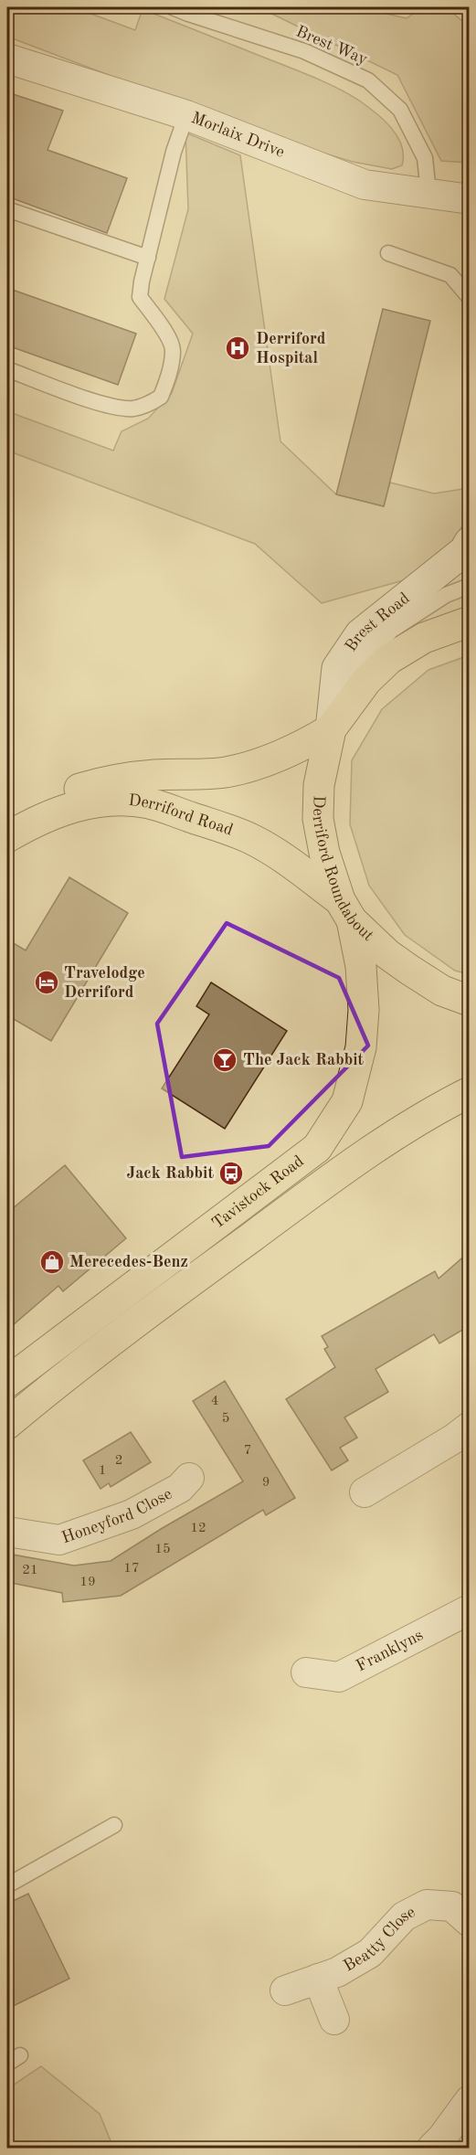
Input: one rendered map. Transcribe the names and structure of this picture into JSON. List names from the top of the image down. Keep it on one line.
{"streets":{"main road":["Derriford Road","Derriford Roundabout","Tavistock Road"],"street":["Morlaix Drive","Brest Road","Honeyford Close","Franklyns","Beatty Close"],"lane":["Brest Way"]},"crossings":[["Brest Way","Morlaix Drive"],["Brest Road","Derriford Road"],["Brest Road","Derriford Roundabout"],["Derriford Road","Derriford Roundabout"],["Derriford Road","Tavistock Road"],["Derriford Roundabout","Tavistock Road"]],"places":{"hospital":["Derriford Hospital"],"hotel":["Travelodge Derriford"],"bar":["The Jack Rabbit"],"bus stop":["Jack Rabbit"],"shop":["Merecedes-Benz"]},"house_numbers":["4","5","7","2","1","9","12","15","17","21","19"]}
